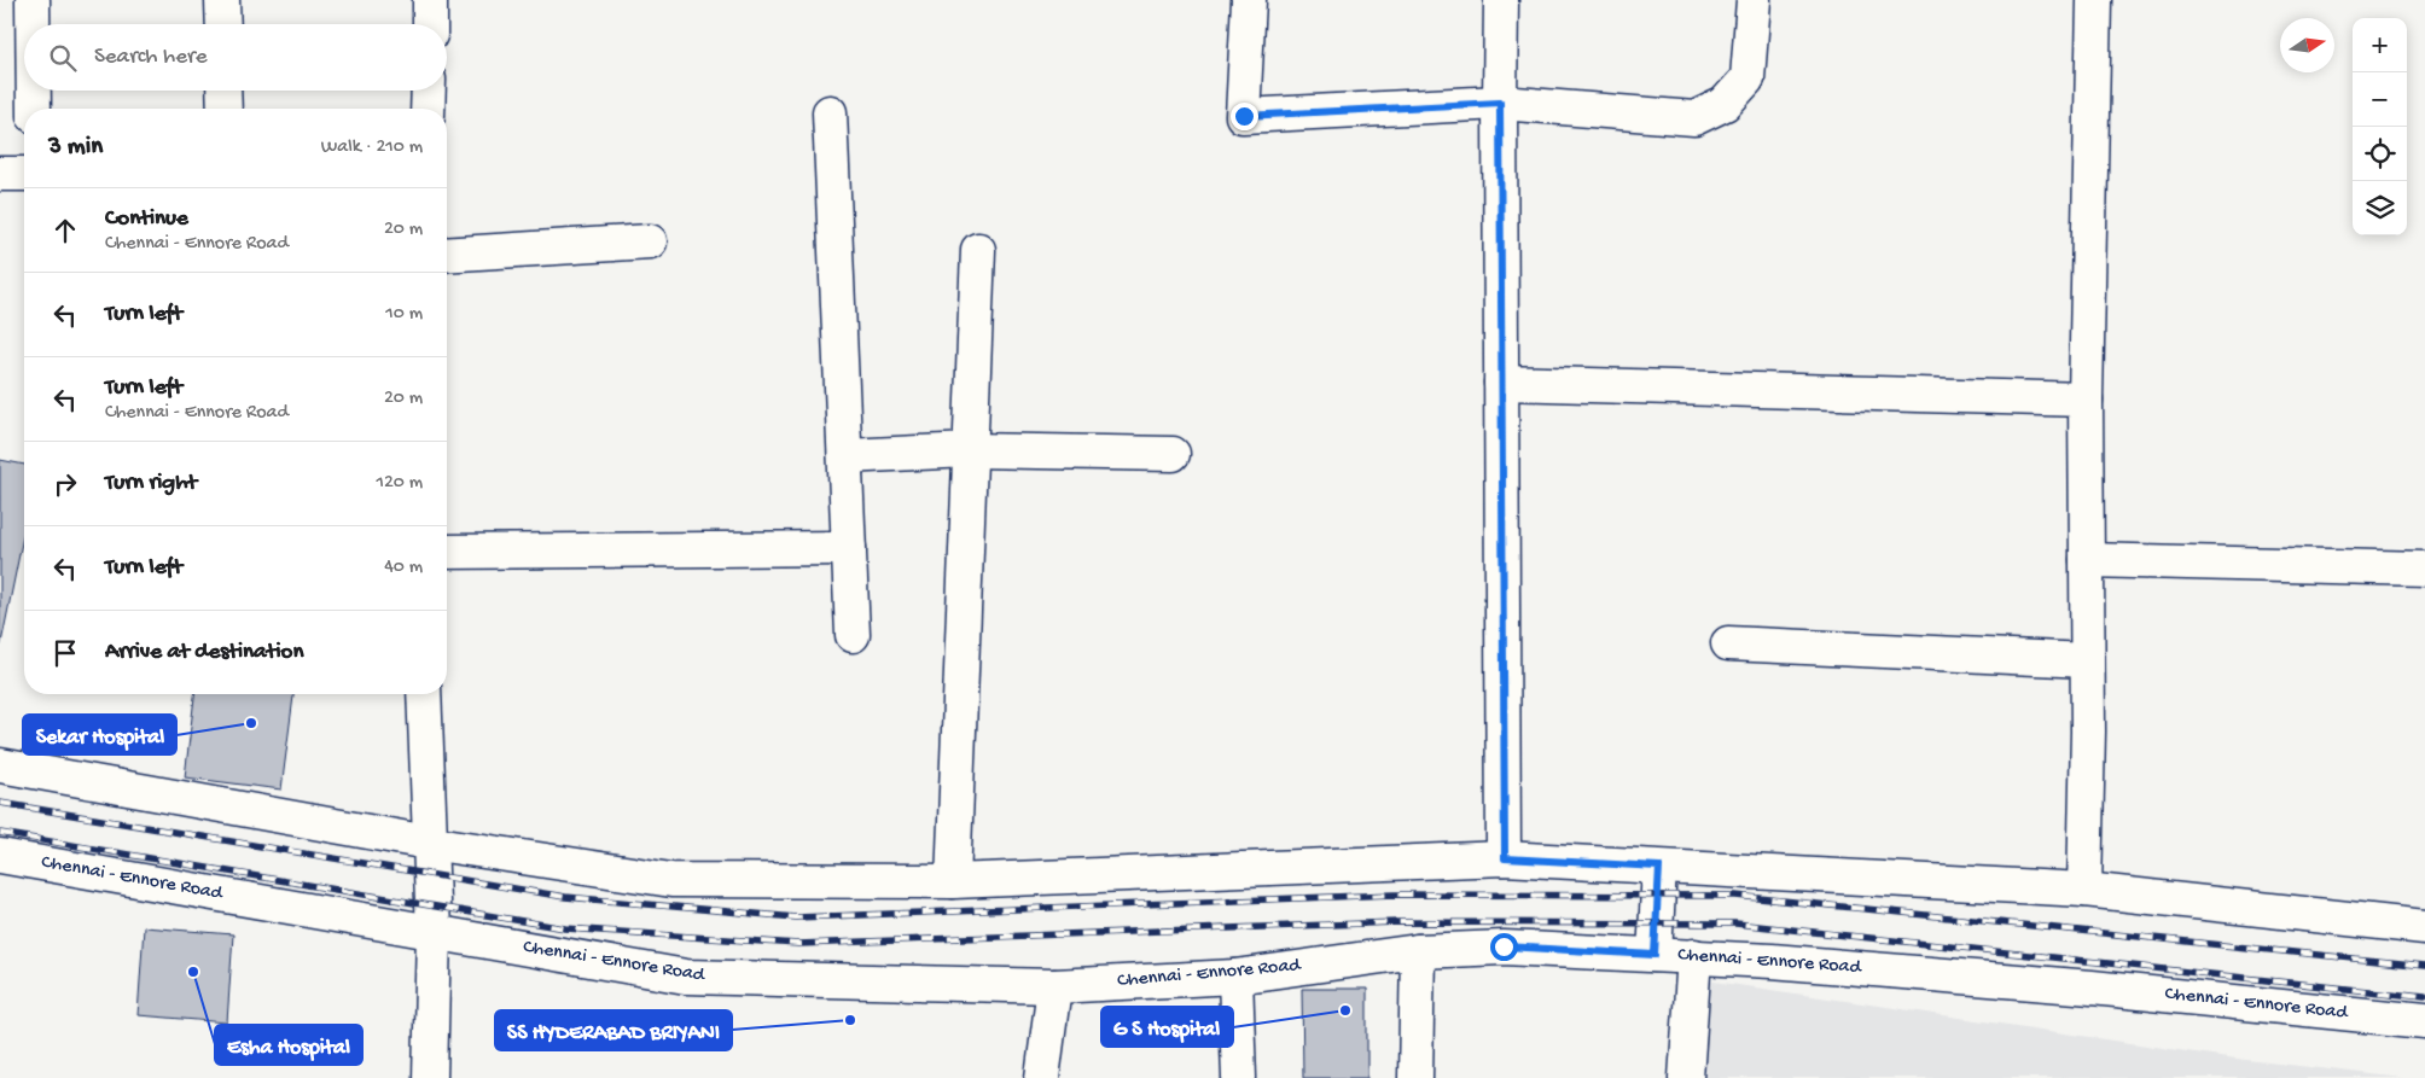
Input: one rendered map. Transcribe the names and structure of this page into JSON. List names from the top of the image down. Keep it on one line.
{"streets":{"street":["Chennai - Ennore Road"]},"places":["Sekar Hospital","Esha Hospital","G S Hospital","SS HYDERABAD BRIYANI"],"north":"right","page":{"map_buttons":["+","−"],"search":"Search here","heading":["3 min","Walk · 210 m"],"list":[["Continue","Chennai - Ennore Road","20 m"],["Turn left","10 m"],["Turn left","Chennai - Ennore Road","20 m"],["Turn right","120 m"],["Turn left","40 m"],"Arrive at destination"]}}
